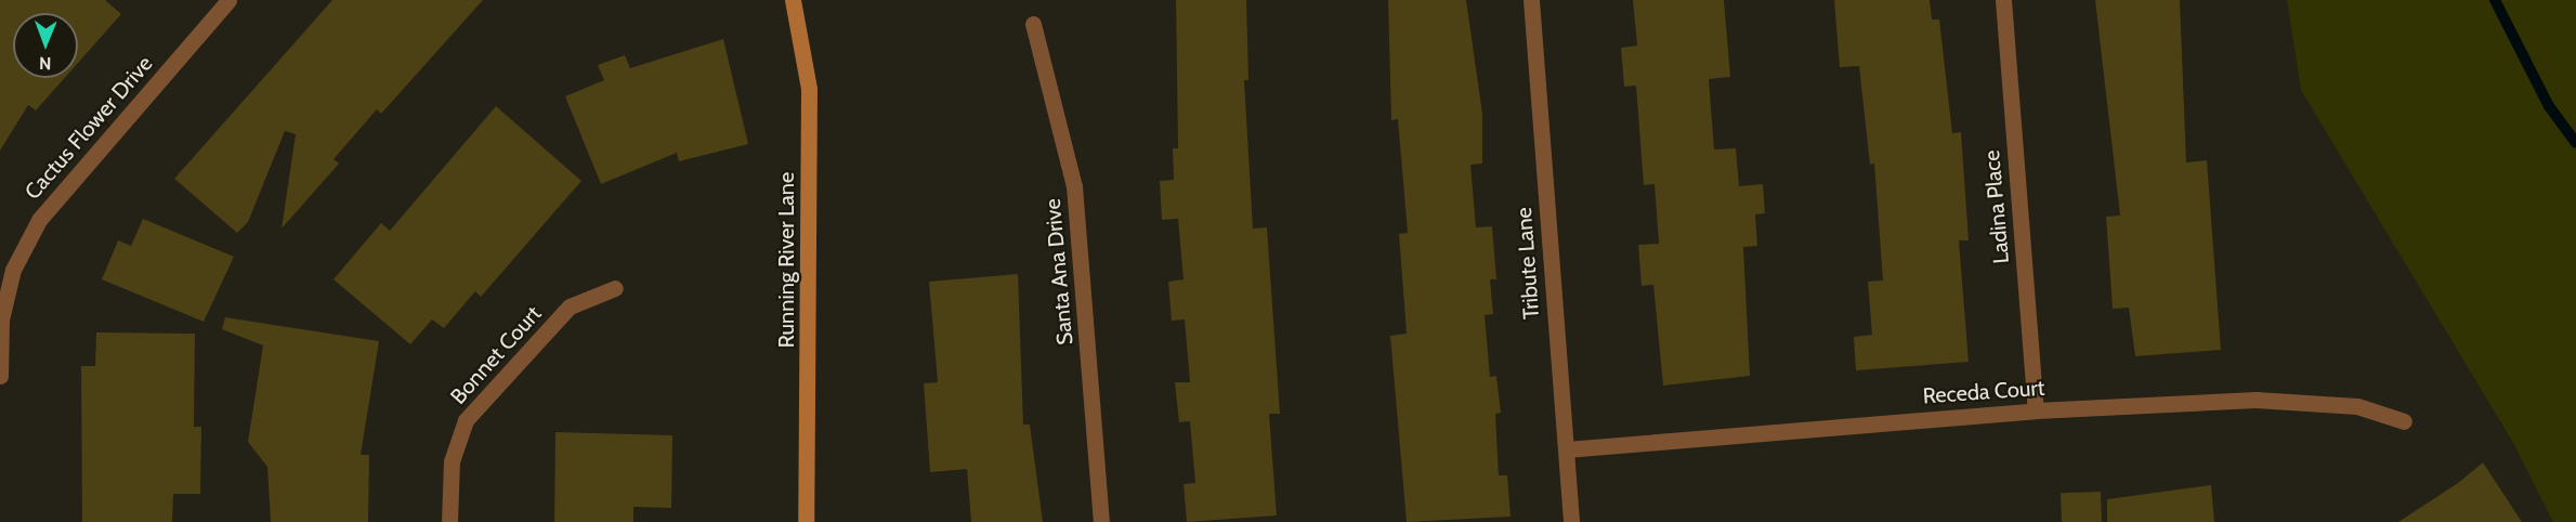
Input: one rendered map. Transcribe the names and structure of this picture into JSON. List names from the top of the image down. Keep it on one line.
{"streets":{"street":["Cactus Flower Drive","Ladina Place","Running River Lane","Tribute Lane","Santa Ana Drive","Bonnet Court","Receda Court"]},"crossings":[["Ladina Place","Receda Court"],["Tribute Lane","Receda Court"]],"north":"bottom"}
